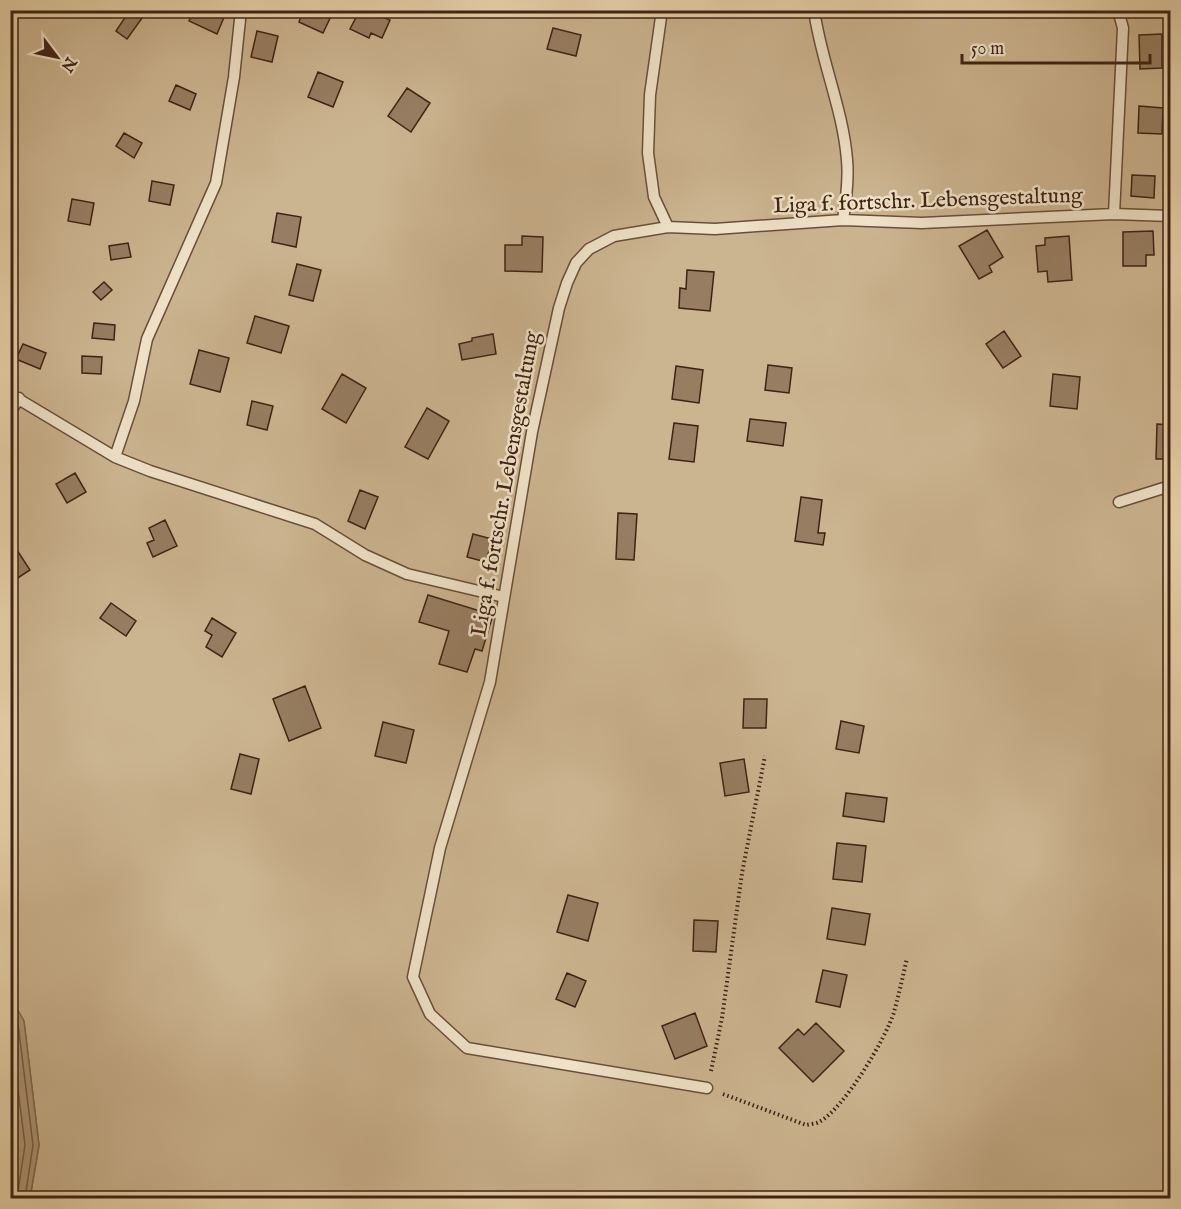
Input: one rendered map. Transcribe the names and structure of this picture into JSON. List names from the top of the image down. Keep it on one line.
{"streets":{"lane":["Liga f. fortschr. Lebensgestaltung"]},"scale_bar":"50 m","north":"bottom right"}
